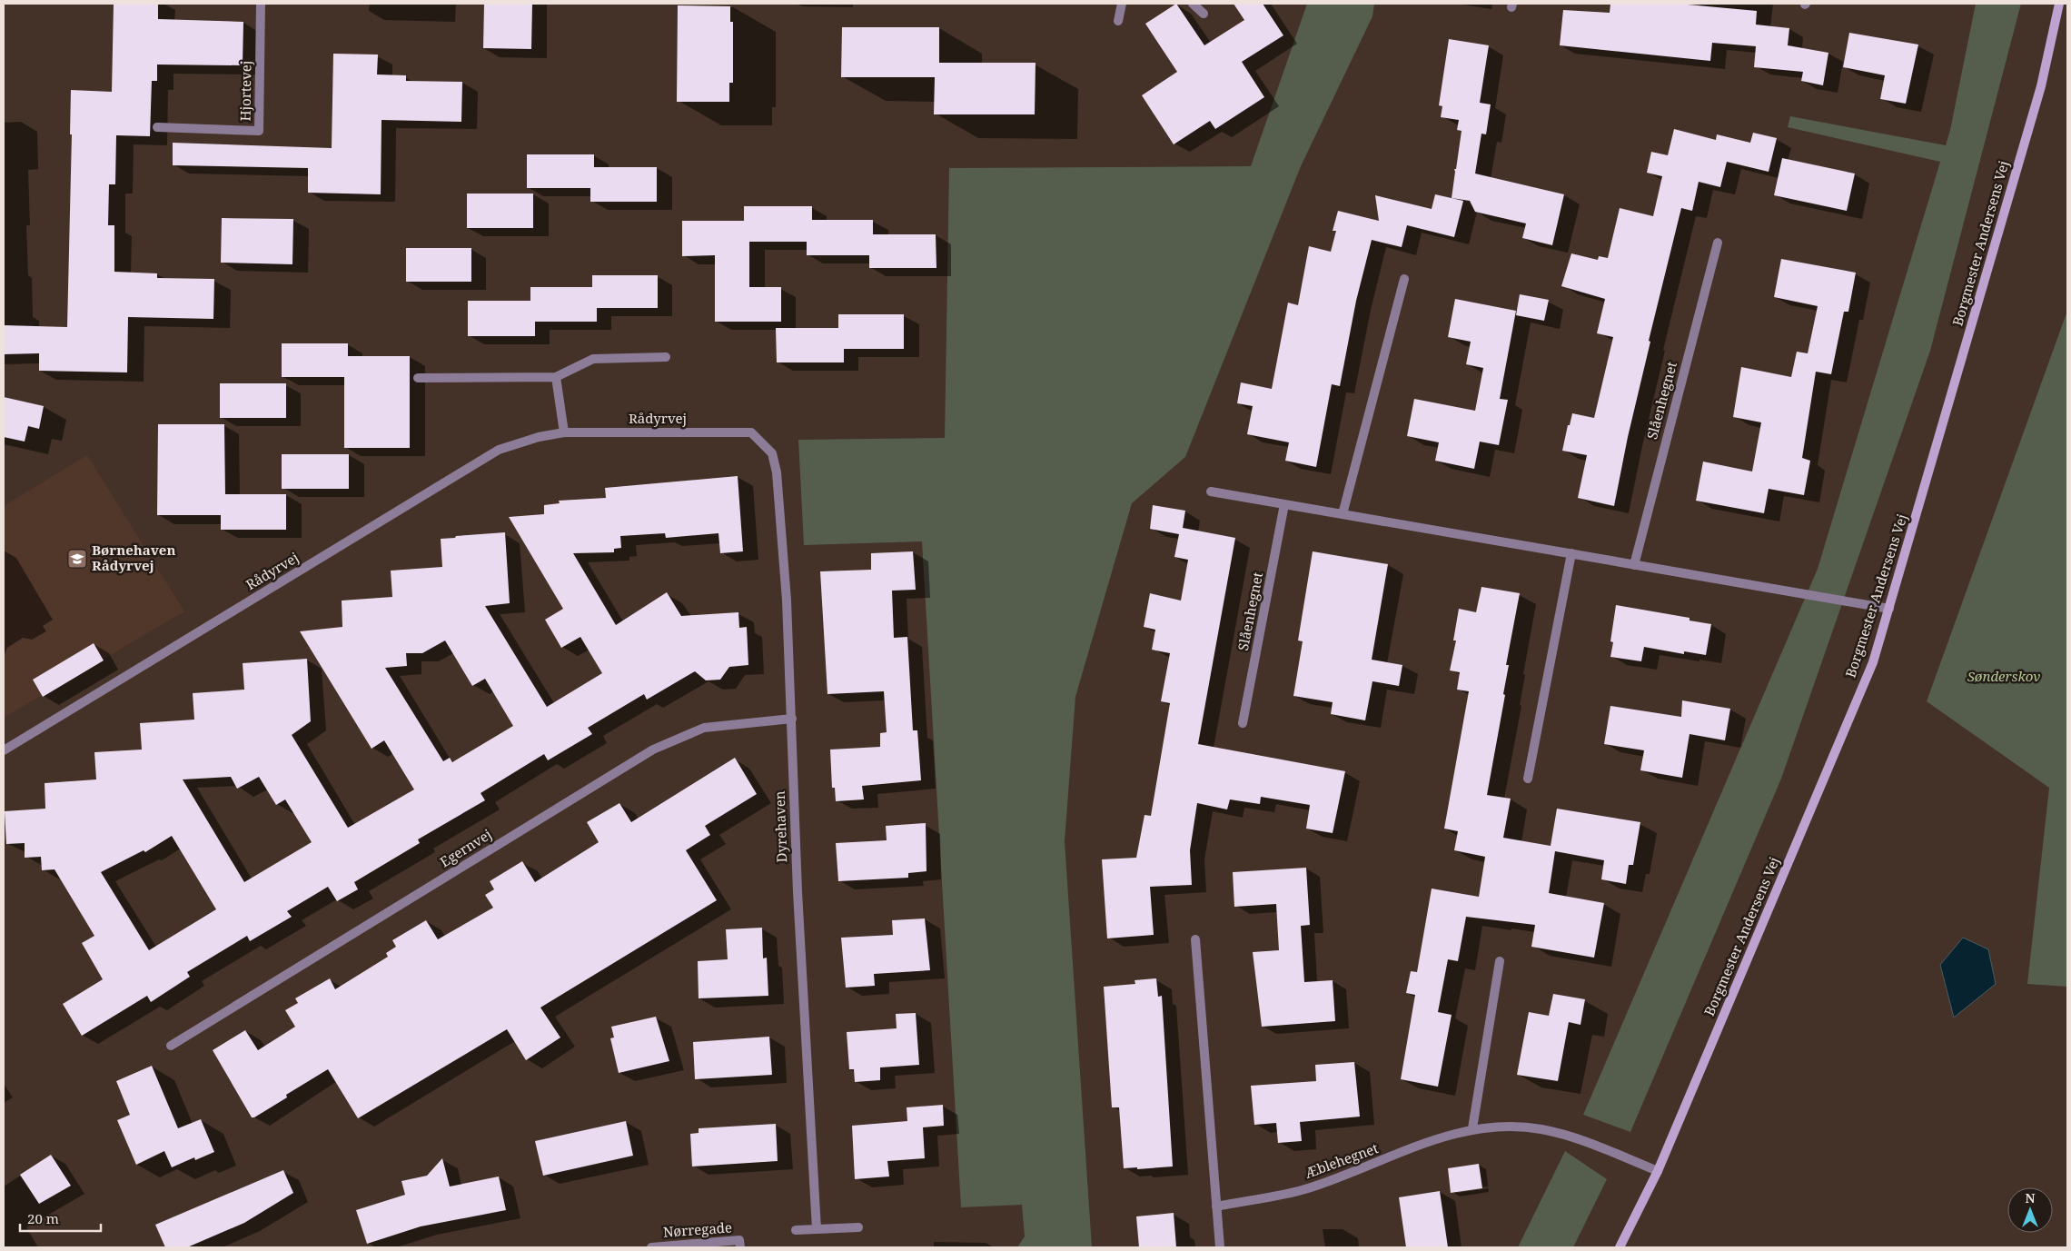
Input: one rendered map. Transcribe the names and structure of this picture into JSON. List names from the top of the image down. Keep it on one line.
{"streets":{"street":["Hjortevej","Borgmester Andersens Vej","Slåenhegnet","Rådyrvej","Dyrehaven","Egernvej","Æblehegnet","Nørregade"]},"crossings":[["Borgmester Andersens Vej","Æblehegnet"],["Rådyrvej","Dyrehaven"],["Dyrehaven","Egernvej"]],"parks":["Sønderskov"],"places":{"school or university":["Børnehaven Rådyrvej"]},"scale_bar":"20 m","north":"top"}
